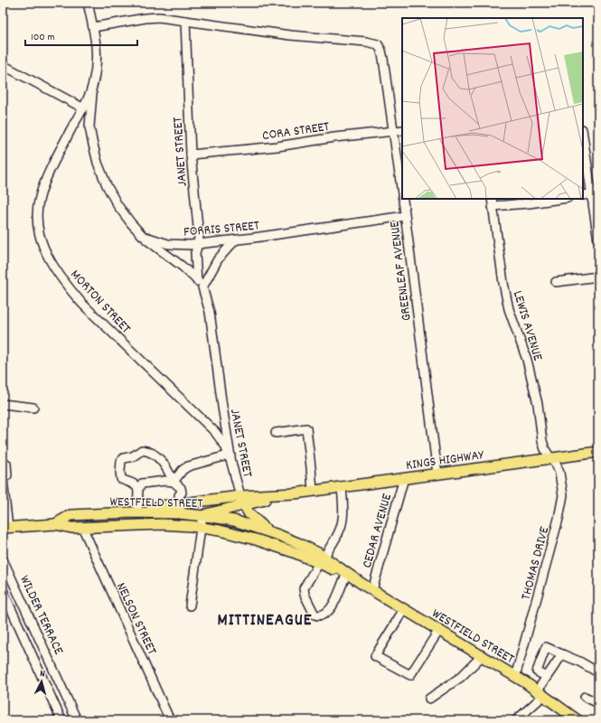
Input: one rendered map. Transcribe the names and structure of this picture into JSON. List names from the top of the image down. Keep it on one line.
{"streets":{"main road":["KINGS HIGHWAY","WESTFIELD STREET"],"street":["CORA STREET","JANET STREET","FORRIS STREET","GREENLEAF AVENUE","MORTON STREET","LEWIS AVENUE","CEDAR AVENUE","THOMAS DRIVE","WILDER TERRACE","NELSON STREET"]},"crossings":[["CORA STREET","JANET STREET"],["CORA STREET","GREENLEAF AVENUE"],["JANET STREET","FORRIS STREET"],["JANET STREET","GREENLEAF AVENUE"],["JANET STREET","MORTON STREET"],["JANET STREET","KINGS HIGHWAY"],["FORRIS STREET","GREENLEAF AVENUE"],["FORRIS STREET","MORTON STREET"],["GREENLEAF AVENUE","KINGS HIGHWAY"],["LEWIS AVENUE","KINGS HIGHWAY"],["LEWIS AVENUE","THOMAS DRIVE"],["KINGS HIGHWAY","WESTFIELD STREET"],["KINGS HIGHWAY","CEDAR AVENUE"],["KINGS HIGHWAY","THOMAS DRIVE"],["WESTFIELD STREET","CEDAR AVENUE"],["WESTFIELD STREET","THOMAS DRIVE"],["WESTFIELD STREET","NELSON STREET"]],"districts":["MITTINEAGUE"],"scale_bar":"100 m","north":"top"}
